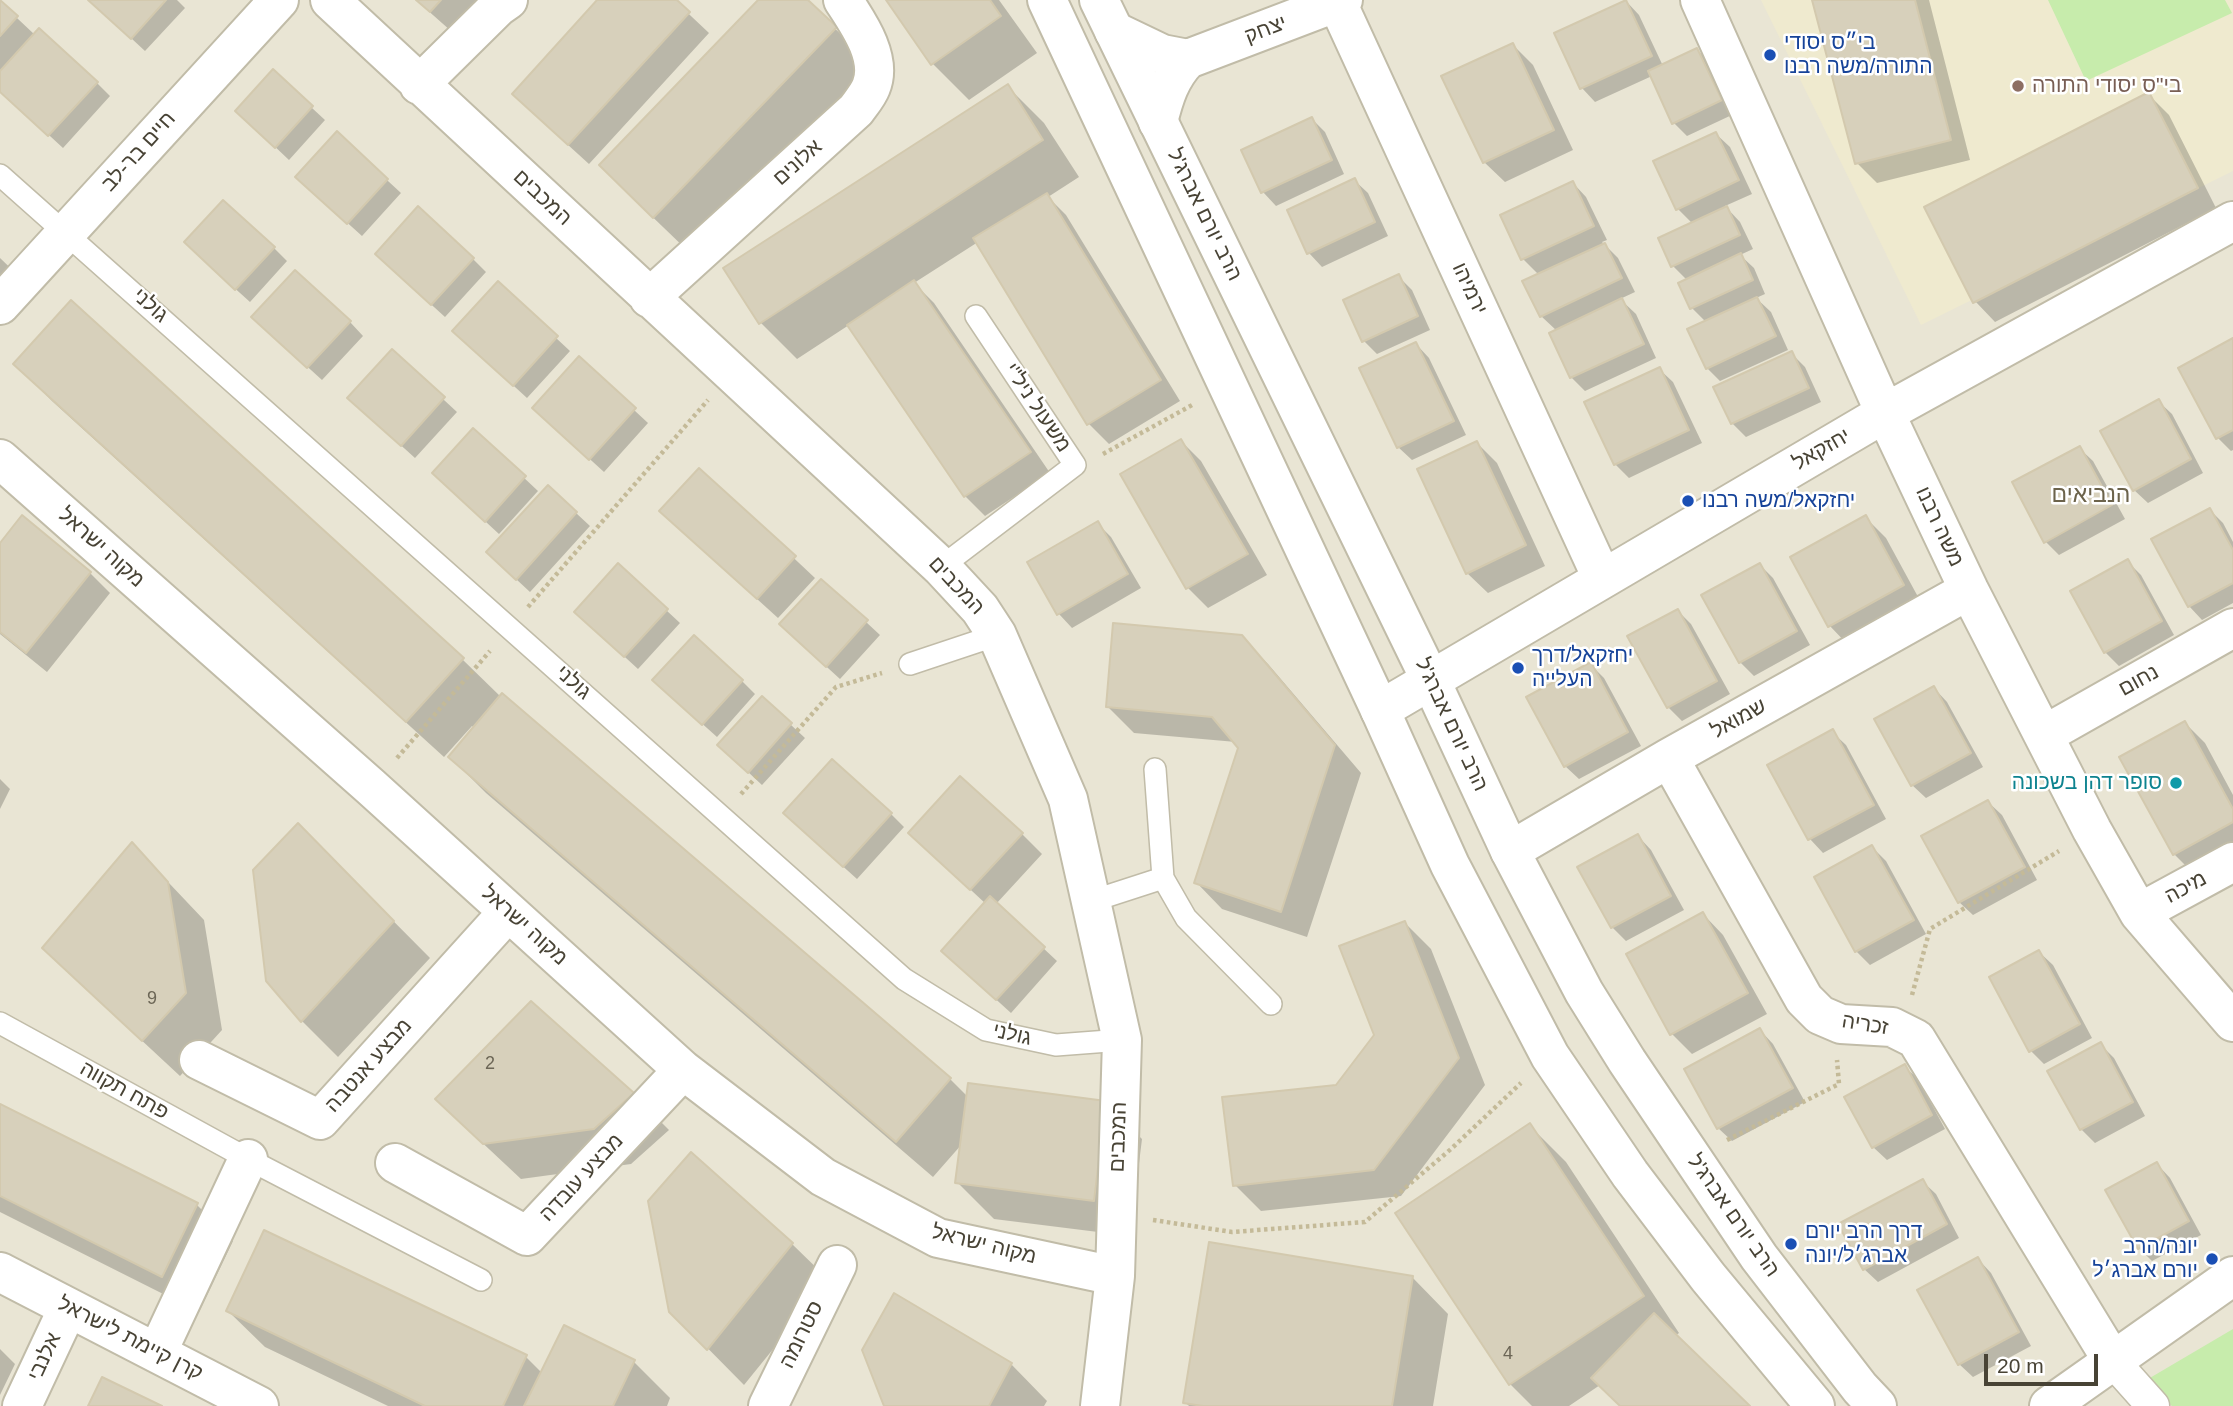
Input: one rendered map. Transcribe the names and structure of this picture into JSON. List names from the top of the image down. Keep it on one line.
{"streets":{"street":["יצחק","חיים בר-לב","אלונים","המכבים","הרב יורם אברג'ל","ירמיהו","יחזקאל","משה רבנו","מקוה ישראל","נחום","שמואל","מיכה","זכריה","מבצע אנטבה","מבצע עובדה","סטרומה","קרן קיימת לישראל","אלנבי"],"lane":["גולני","משעול ניל\"י","פתח תקווה"]},"crossings":[["יצחק","ירמיהו"],["חיים בר-לב","גולני"],["אלונים","המכבים"],["המכבים","גולני"],["המכבים","משעול ניל\"י"],["המכבים","מקוה ישראל"],["הרב יורם אברג'ל","יחזקאל"],["הרב יורם אברג'ל","שמואל"],["ירמיהו","יחזקאל"],["יחזקאל","משה רבנו"],["משה רבנו","נחום"],["משה רבנו","שמואל"],["משה רבנו","מיכה"],["מקוה ישראל","מבצע אנטבה"],["מקוה ישראל","מבצע עובדה"],["שמואל","זכריה"],["קרן קיימת לישראל","אלנבי"]],"districts":["הנביאים"],"places":["בי״ס יסודי התורה/משה רבנו","בי\"ס יסודי התורה","יחזקאל/משה רבנו","יחזקאל/דרך העלייה","סופר דהן בשכונה","דרך הרב יורם אברג׳ל/יונה","יונה/הרב יורם אברג׳ל"],"house_numbers":["9","2","4"],"scale_bar":"20 m"}
